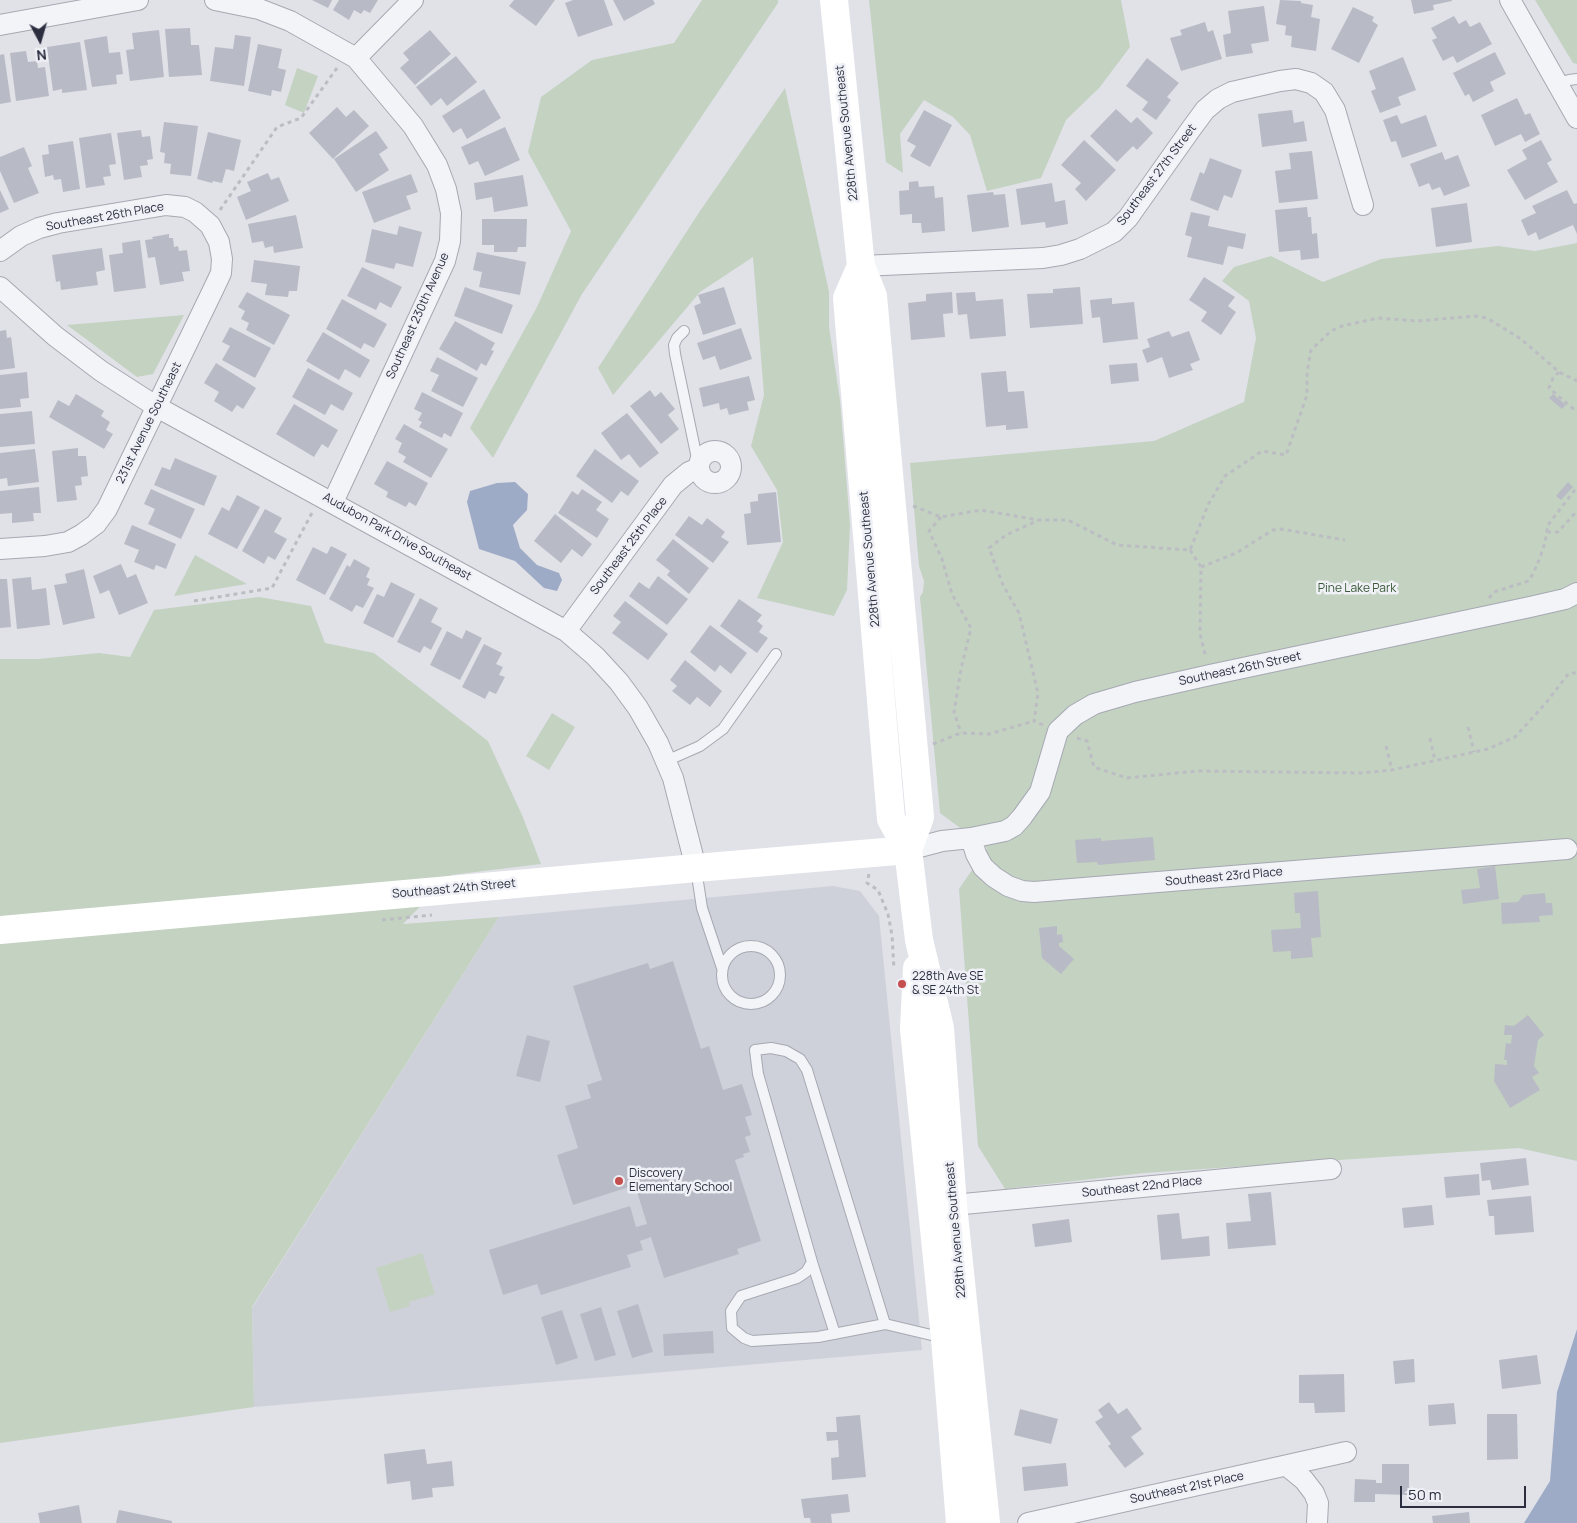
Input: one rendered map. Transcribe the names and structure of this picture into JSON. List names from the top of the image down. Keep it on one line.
{"streets":{"main road":["228th Avenue Southeast","Southeast 24th Street"],"street":["Southeast 27th Street","Southeast 26th Place","Southeast 230th Avenue","231st Avenue Southeast","Audubon Park Drive Southeast","Southeast 25th Place","Southeast 26th Street","Southeast 23rd Place","Southeast 22nd Place","Southeast 21st Place"]},"crossings":[["228th Avenue Southeast","Southeast 27th Street"],["228th Avenue Southeast","Southeast 24th Street"],["228th Avenue Southeast","Southeast 22nd Place"],["Southeast 26th Place","231st Avenue Southeast"],["Southeast 230th Avenue","Audubon Park Drive Southeast"],["231st Avenue Southeast","Audubon Park Drive Southeast"],["Audubon Park Drive Southeast","Southeast 25th Place"],["Audubon Park Drive Southeast","Southeast 24th Street"],["Southeast 26th Street","Southeast 23rd Place"]],"parks":["Pine Lake Park"],"places":["228th Ave SE & SE 24th St","Discovery Elementary School"],"scale_bar":"50 m","north":"bottom"}
